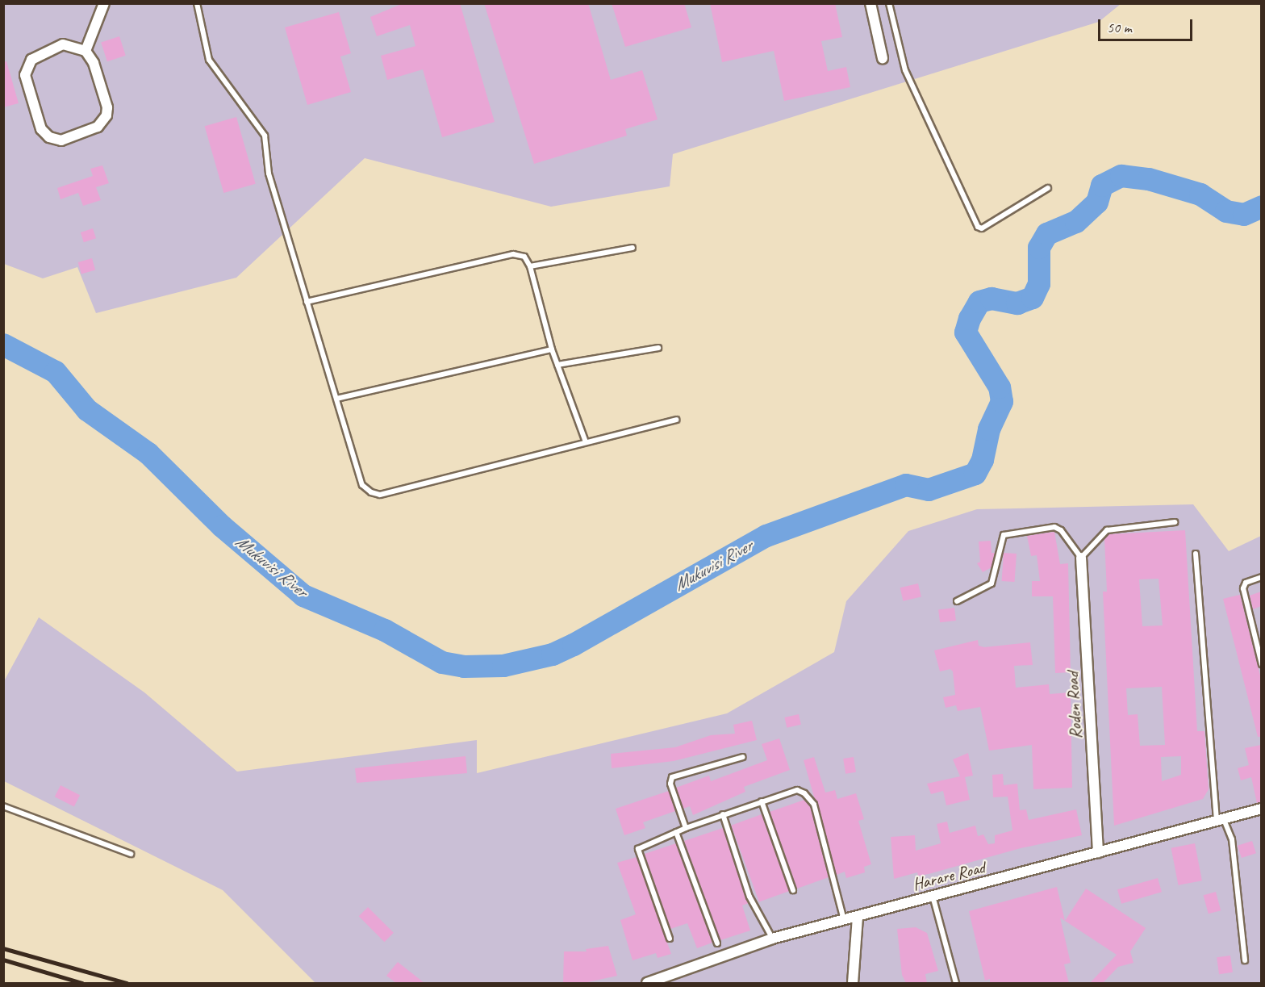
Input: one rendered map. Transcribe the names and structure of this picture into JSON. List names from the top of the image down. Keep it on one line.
{"streets":{"street":["Roden Road","Harare Road"]},"crossings":[["Roden Road","Harare Road"]],"water":["Mukuvisi River"],"scale_bar":"50 m"}
